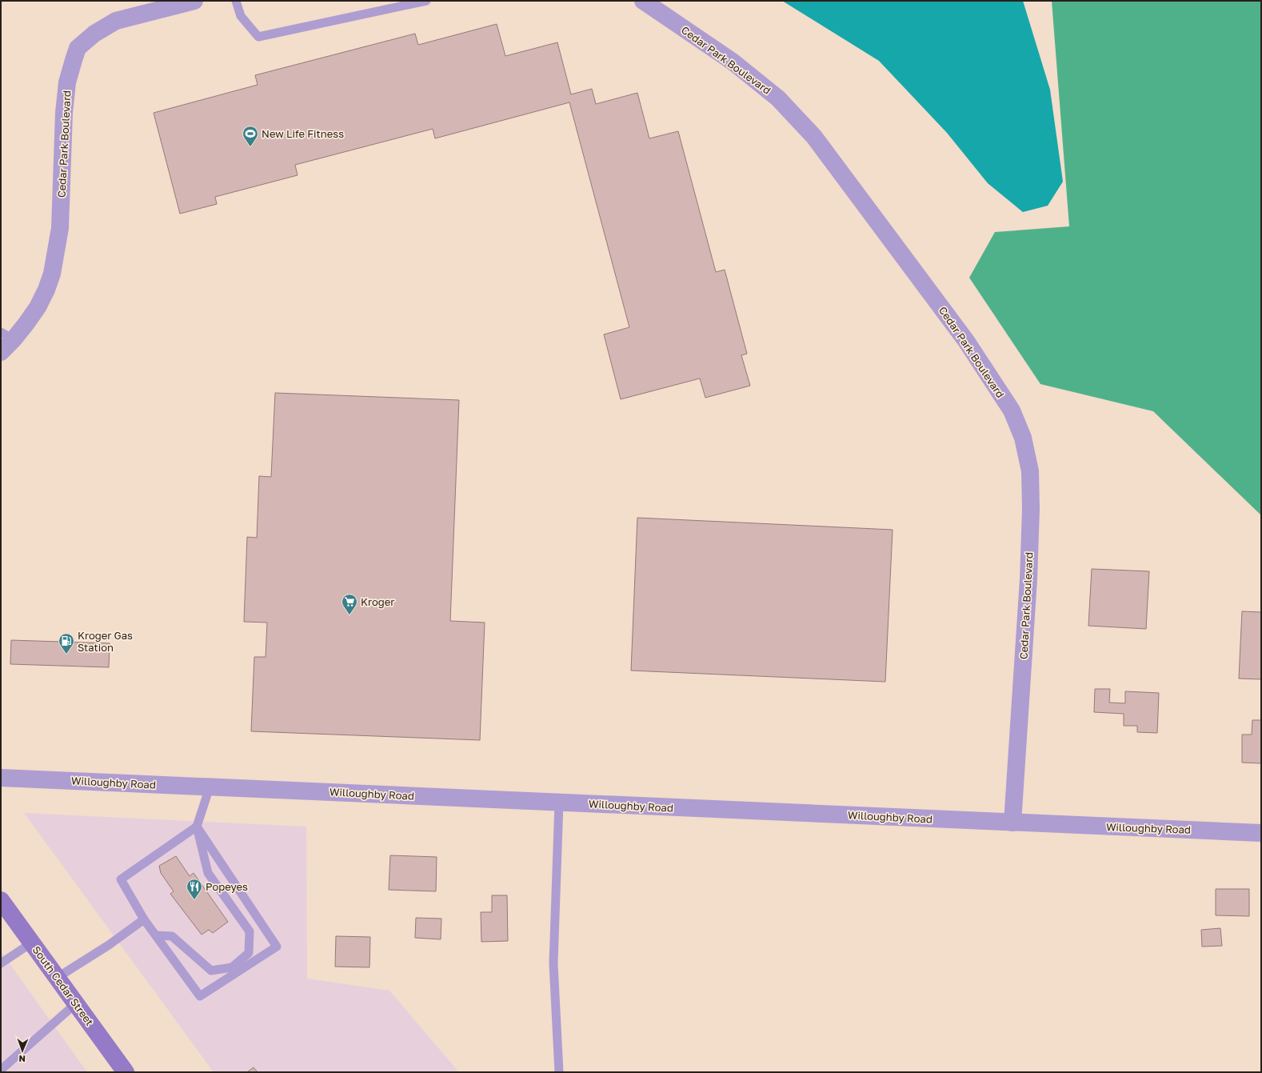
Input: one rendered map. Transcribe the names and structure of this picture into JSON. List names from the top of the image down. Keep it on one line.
{"streets":{"main road":["South Cedar Street"],"street":["Cedar Park Boulevard","Willoughby Road"]},"crossings":[["Cedar Park Boulevard","Willoughby Road"]],"places":{"sports":["New Life Fitness"],"supermarket":["Kroger"],"fuel station":["Kroger Gas Station"],"restaurant":["Popeyes"]},"north":"bottom"}
